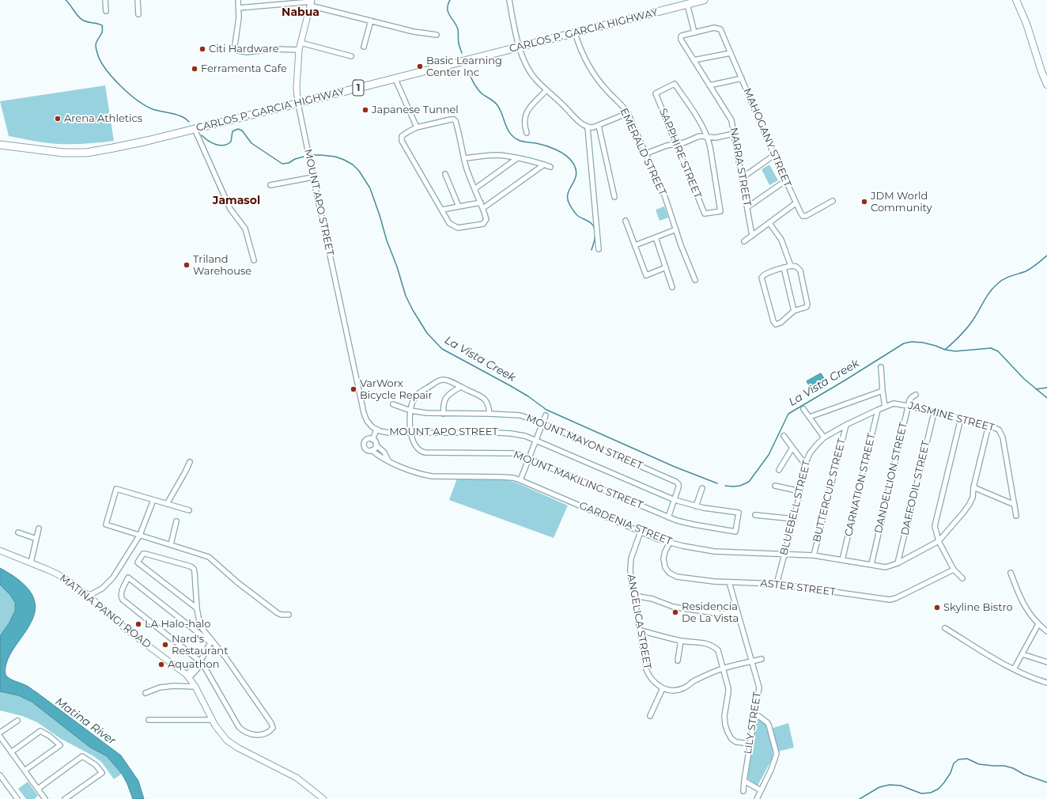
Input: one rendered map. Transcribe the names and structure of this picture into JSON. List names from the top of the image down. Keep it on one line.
{"streets":{"highway":["CARLOS P. GARCIA HIGHWAY","1"],"street":["MAHOGANY STREET","EMERALD STREET","SAPPHIRE STREET","NARRA STREET","MOUNT APO STREET","JASMINE STREET","MOUNT MAYON STREET","DANDELLION STREET","MOUNT MAKILING STREET","CARNATION STREET","DAFFODIL STREET","BUTTERCUP STREET","BLUEBELL STREET","GARDENIA STREET","ASTER STREET","MATINA PANGI ROAD","ANGELICA STREET","LILY STREET"]},"crossings":[["CARLOS P. GARCIA HIGHWAY","EMERALD STREET"],["CARLOS P. GARCIA HIGHWAY","MOUNT APO STREET"],["MAHOGANY STREET","NARRA STREET"],["MOUNT APO STREET","MOUNT MAYON STREET"],["MOUNT APO STREET","MOUNT MAKILING STREET"],["JASMINE STREET","DANDELLION STREET"],["JASMINE STREET","CARNATION STREET"],["JASMINE STREET","DAFFODIL STREET"],["JASMINE STREET","BUTTERCUP STREET"],["JASMINE STREET","BLUEBELL STREET"],["DANDELLION STREET","GARDENIA STREET"],["CARNATION STREET","GARDENIA STREET"],["DAFFODIL STREET","GARDENIA STREET"],["BUTTERCUP STREET","GARDENIA STREET"],["BLUEBELL STREET","GARDENIA STREET"],["BLUEBELL STREET","ASTER STREET"],["GARDENIA STREET","ASTER STREET"],["GARDENIA STREET","ANGELICA STREET"],["ASTER STREET","LILY STREET"]],"districts":["Nabua","Jamasol"],"water":["La Vista Creek","Matina River"],"places":["Citi Hardware","Basic Learning Center Inc","Ferramenta Cafe","Japanese Tunnel","Arena Athletics","JDM World Community","Triland Warehouse","VarWorx Bicycle Repair","Skyline Bistro","Residencia De La Vista","LA Halo-halo","Nard's Restaurant","Aquathon"]}
